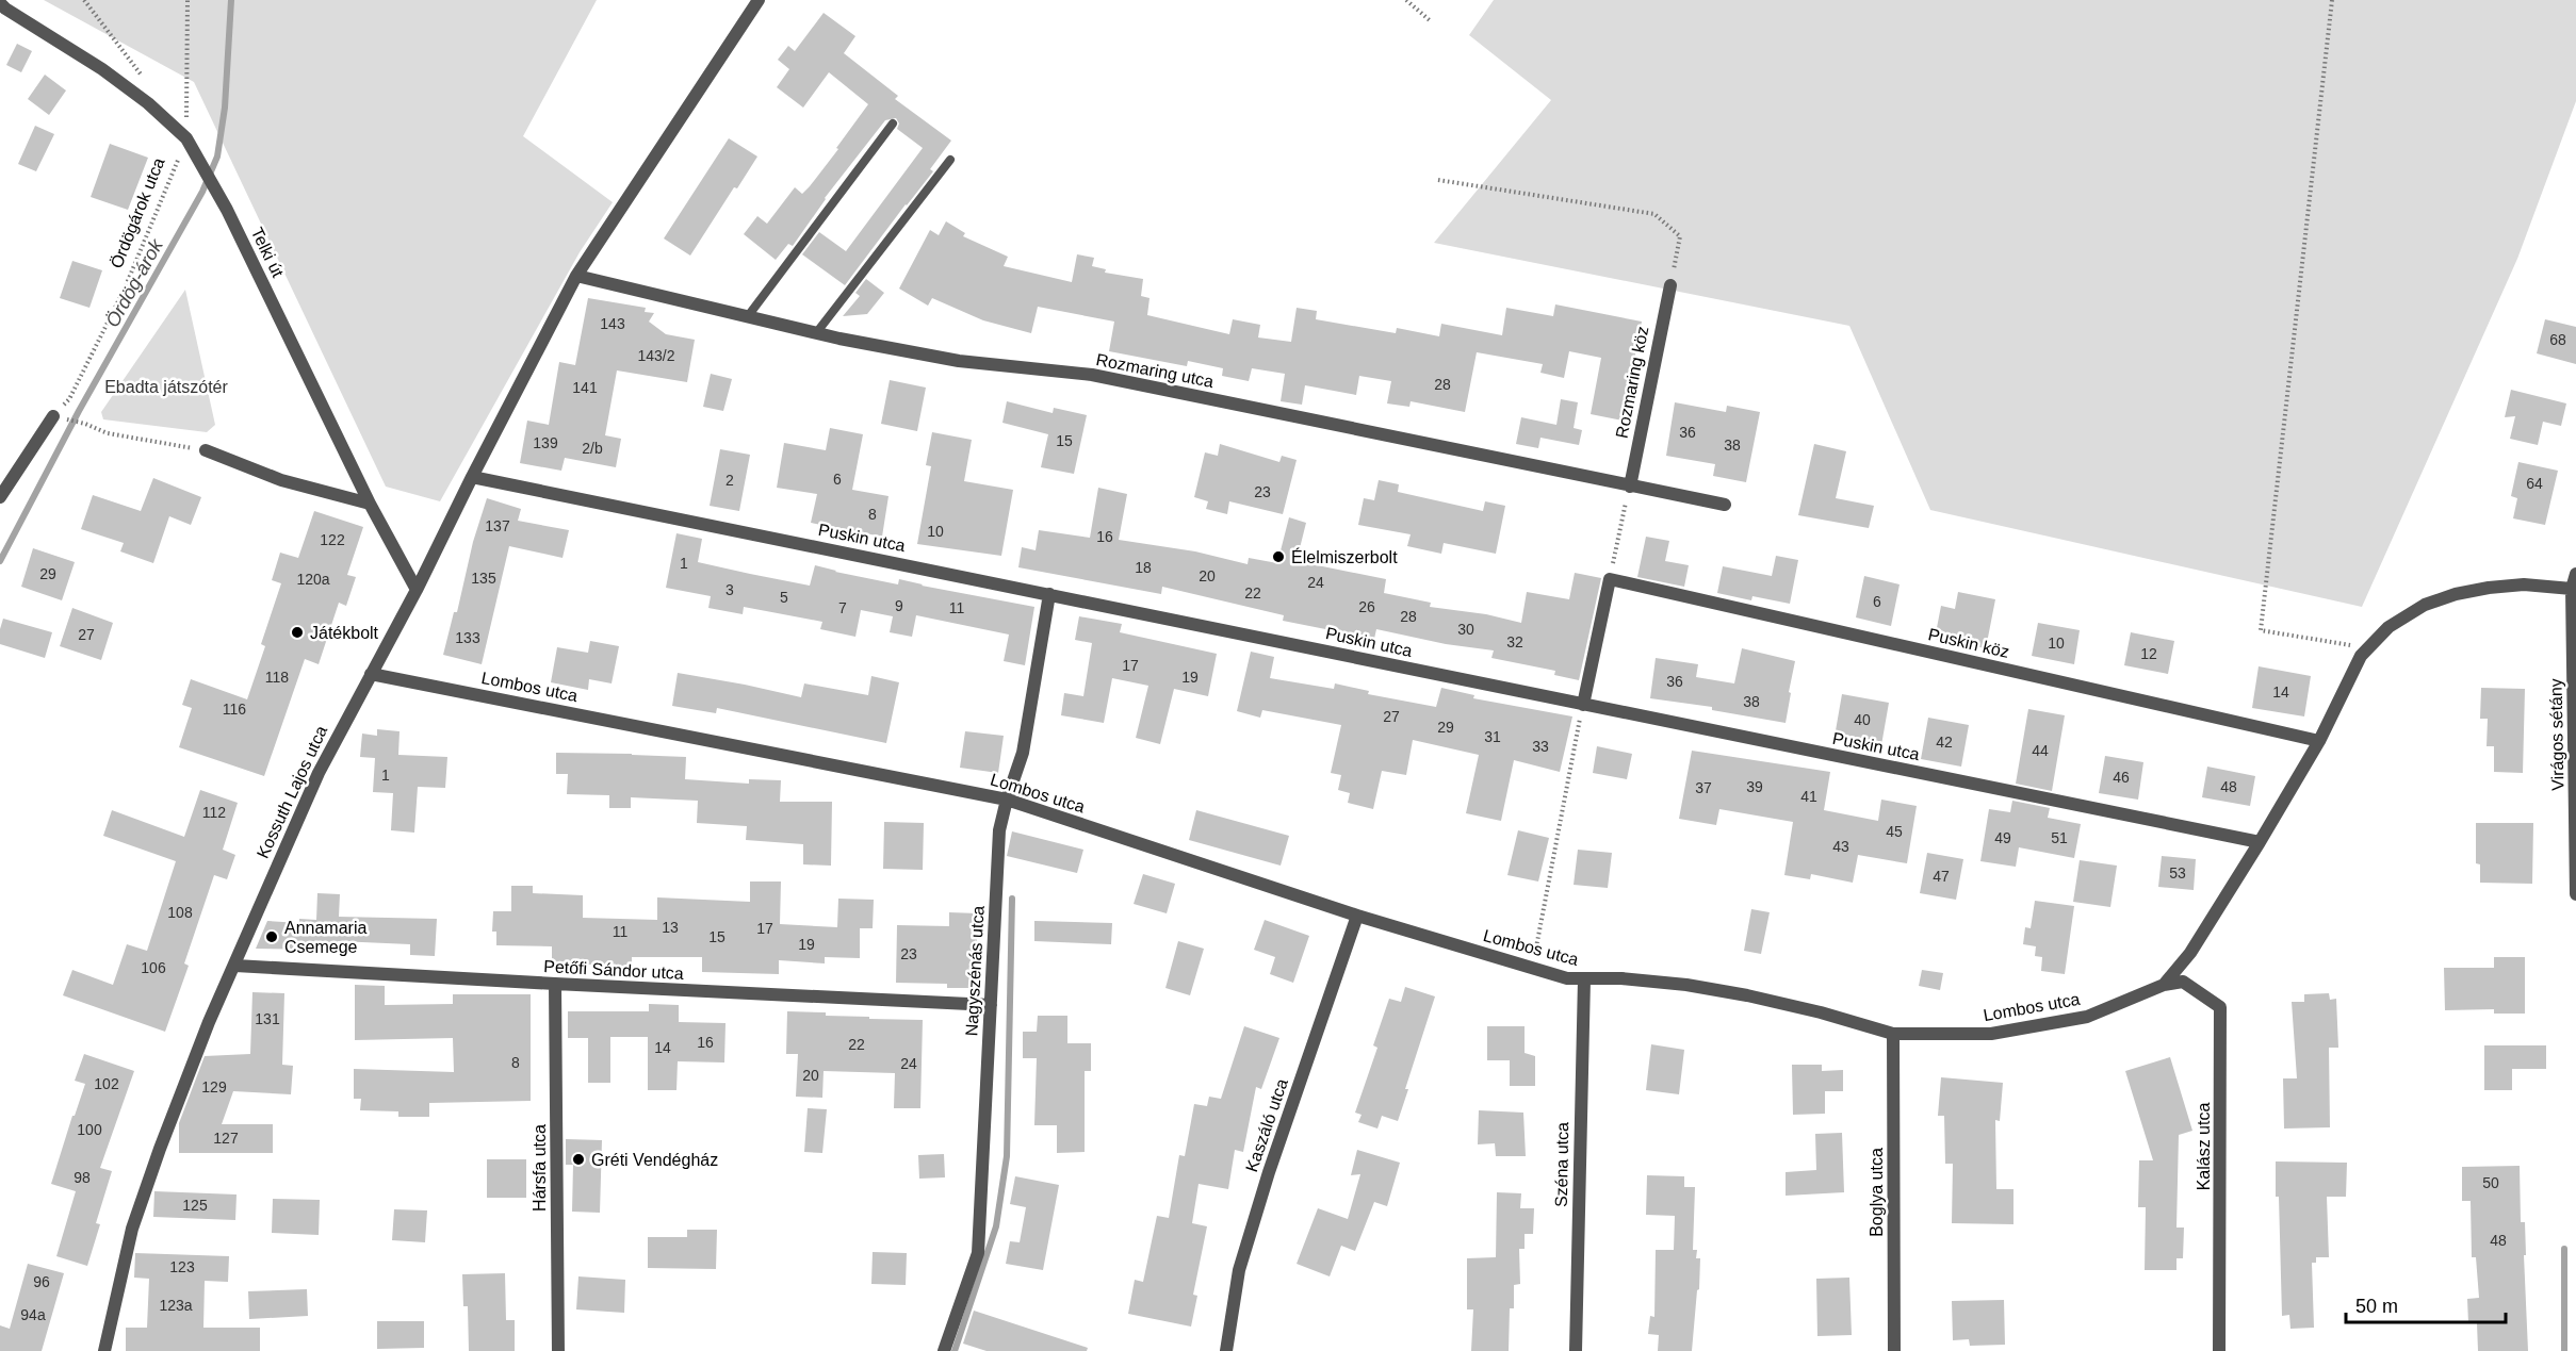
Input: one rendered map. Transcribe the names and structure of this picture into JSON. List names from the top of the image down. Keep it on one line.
{"streets":{"street":["Telki út","Rozmaring utca","Rozmaring köz","Puskin utca","Puskin köz","Lombos utca","Virágos sétány","Kossuth Lajos utca","Petőfi Sándor utca","Nagyszénás utca","Kaszáló utca","Kalász utca","Széna utca","Hársfa utca","Boglya utca"],"path":["Ördögárok utca"]},"crossings":[["Ördögárok utca","Telki út"],["Telki út","Kossuth Lajos utca"],["Rozmaring utca","Rozmaring köz"],["Rozmaring utca","Kossuth Lajos utca"],["Puskin utca","Lombos utca"],["Puskin utca","Kossuth Lajos utca"],["Puskin utca","Nagyszénás utca"],["Puskin köz","Lombos utca"],["Lombos utca","Virágos sétány"],["Lombos utca","Kossuth Lajos utca"],["Lombos utca","Nagyszénás utca"],["Lombos utca","Kaszáló utca"],["Lombos utca","Kalász utca"],["Lombos utca","Széna utca"],["Lombos utca","Boglya utca"],["Kossuth Lajos utca","Petőfi Sándor utca"],["Petőfi Sándor utca","Nagyszénás utca"],["Petőfi Sándor utca","Hársfa utca"]],"water":["Ördög-árok"],"parks":["Ebadta játszótér"],"places":["Élelmiszerbolt","Játékbolt","Annamaria Csemege","Gréti Vendégház"],"house_numbers":["143","68","143/2","28","141","36","15","139","38","2/b","6","2","64","23","8","137","10","16","122","1","18","29","20","135","120a","24","3","22","5","6","9","26","7","11","28","30","27","133","32","10","12","17","118","19","36","14","38","116","27","40","29","31","42","33","44","1","46","39","48","37","41","112","45","49","51","43","53","47","108","13","17","11","15","19","23","106","131","16","22","14","8","24","20","102","129","100","127","98","50","125","48","123","96","123a","94a"],"scale_bar":"50 m"}
